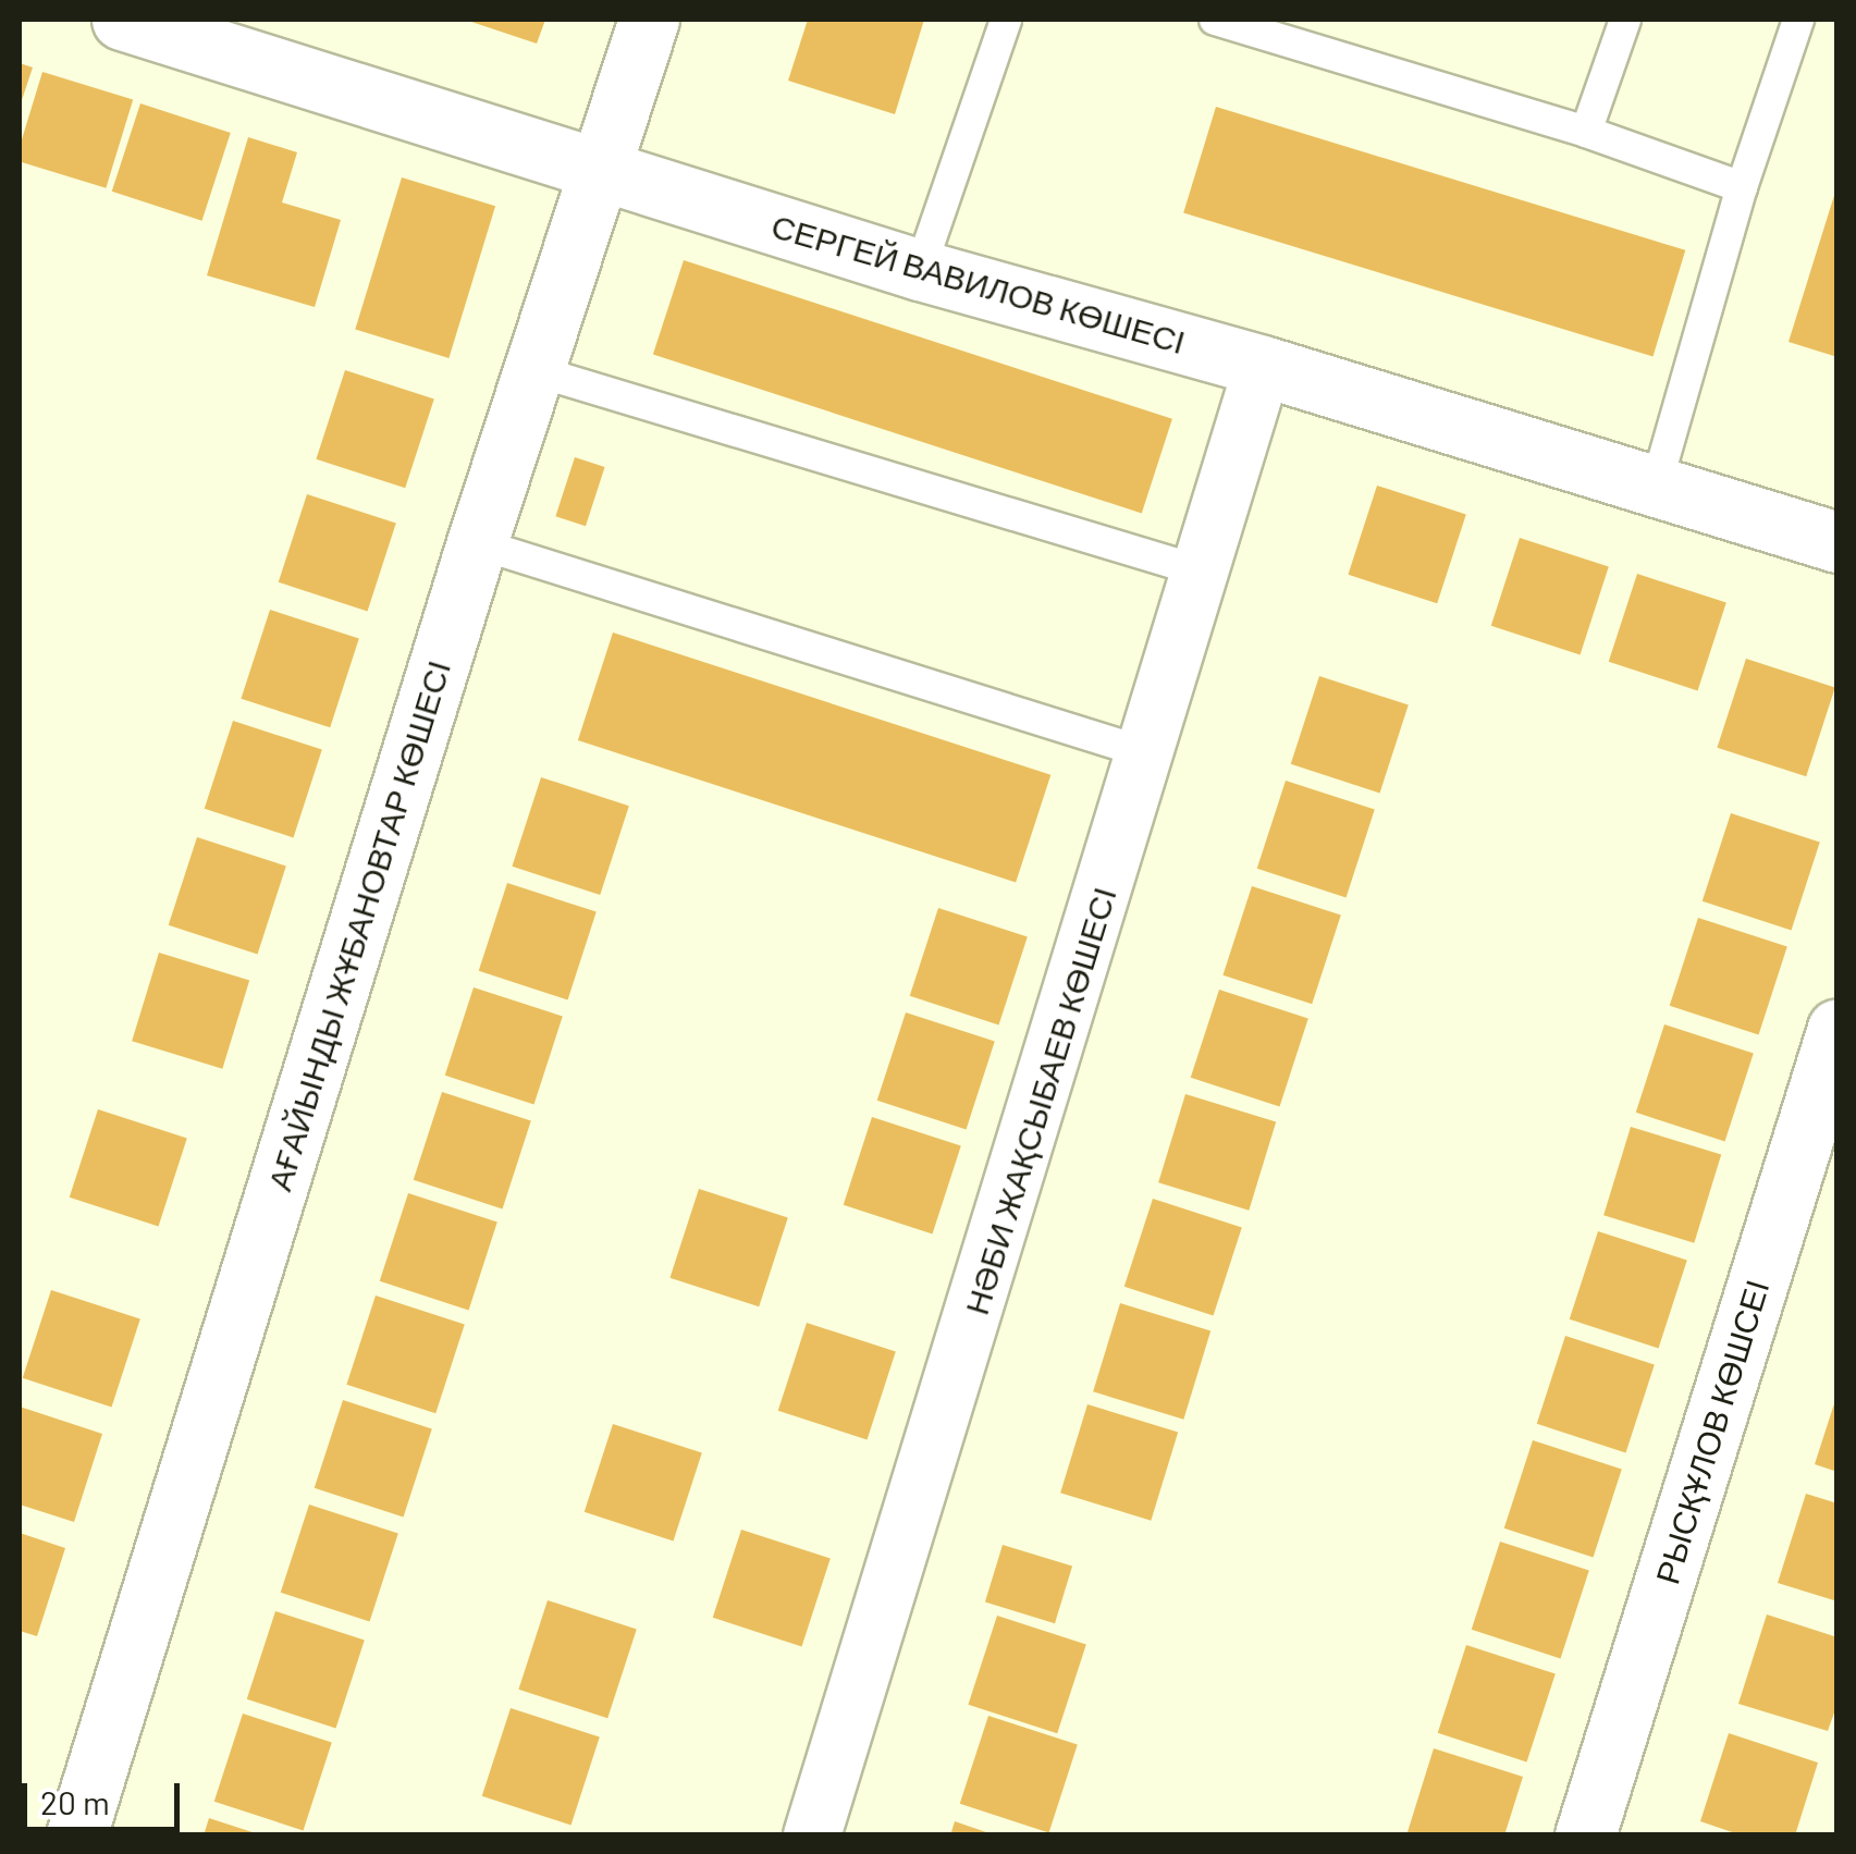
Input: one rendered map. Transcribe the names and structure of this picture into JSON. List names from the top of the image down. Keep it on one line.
{"streets":{"street":["СЕРГЕЙ ВАВИЛОВ КӨШЕСІ","АҒАЙЫНДЫ ЖҰБАНОВТАР КӨШЕСІ","НӘБИ ЖАҚСЫБАЕВ КӨШЕСІ","РЫСҚҰЛОВ КӨШСЕІ"]},"crossings":[["СЕРГЕЙ ВАВИЛОВ КӨШЕСІ","АҒАЙЫНДЫ ЖҰБАНОВТАР КӨШЕСІ"],["СЕРГЕЙ ВАВИЛОВ КӨШЕСІ","НӘБИ ЖАҚСЫБАЕВ КӨШЕСІ"]],"scale_bar":"20 m"}
